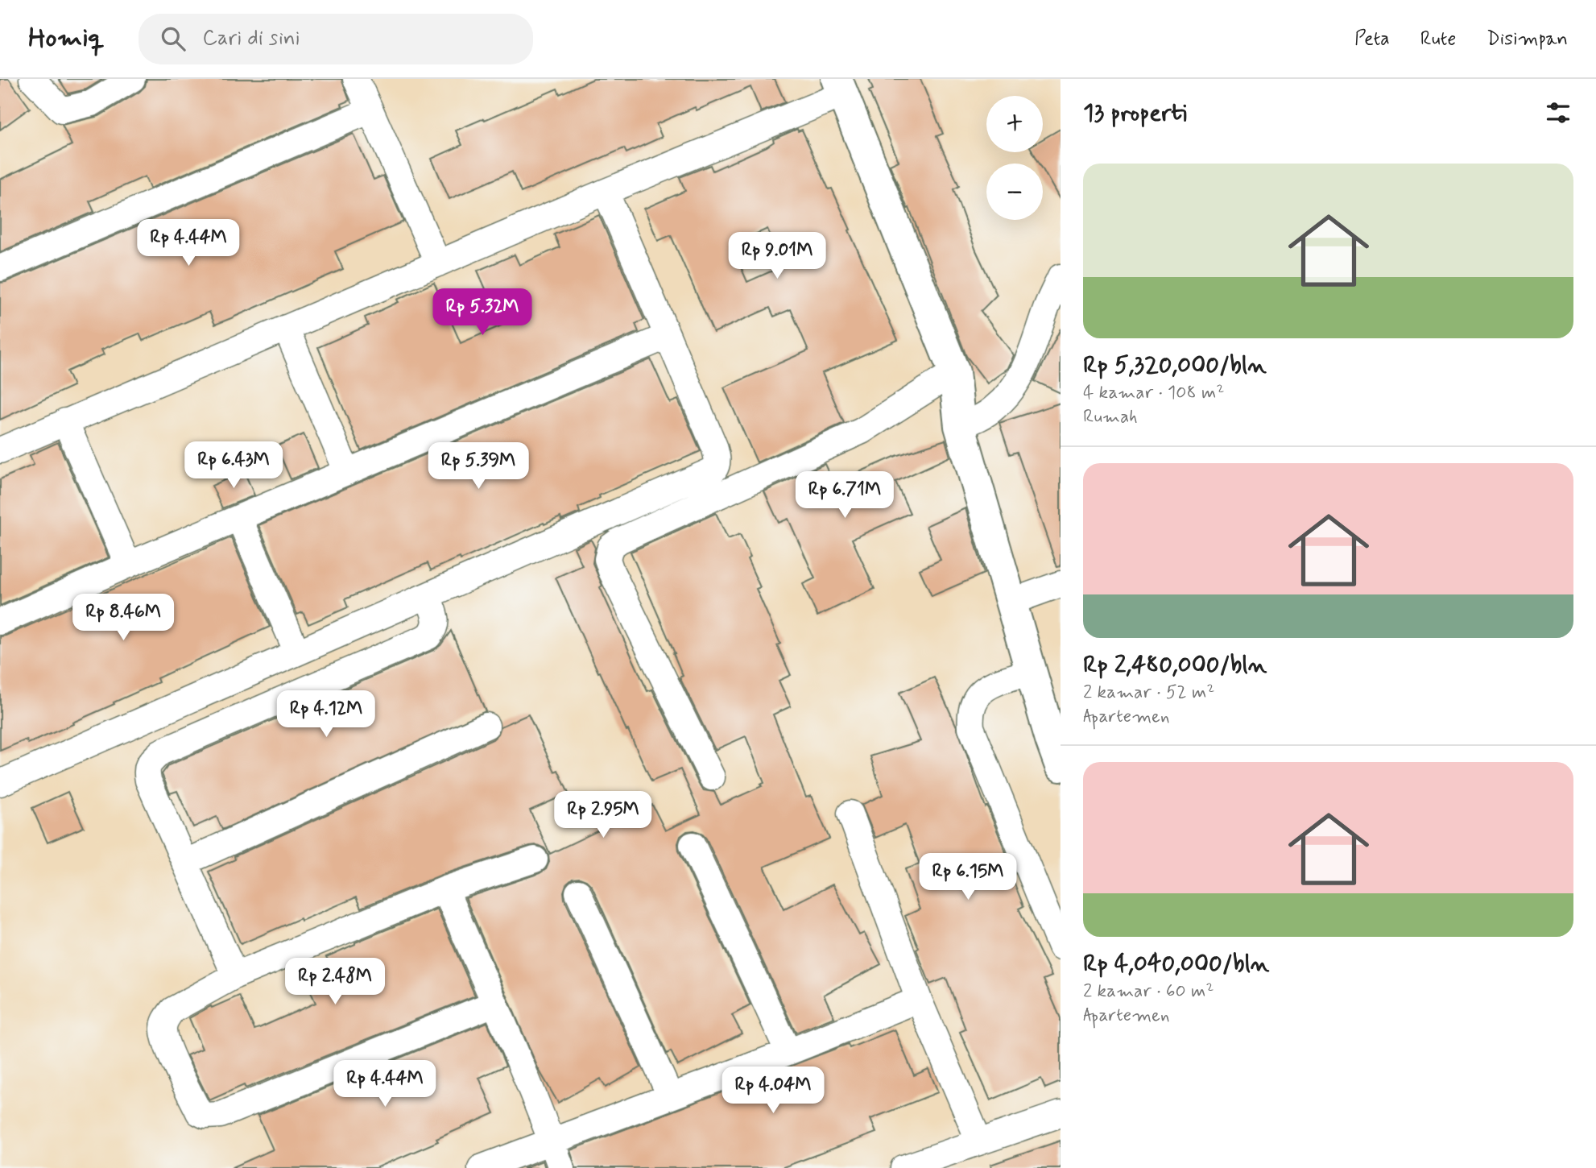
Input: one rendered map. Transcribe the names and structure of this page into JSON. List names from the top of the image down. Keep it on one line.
{"page":{"header":"Homiq","search":"Cari di sini","nav":["Peta","Rute","Disimpan"],"heading":"13 properti","map_buttons":["+","−"],"list":[{"name":"Rp 5,320,000/bln","note":"4 kamar · 108 m² · Rumah"},{"name":"Rp 2,480,000/bln","note":"2 kamar · 52 m² · Apartemen"},{"name":"Rp 4,040,000/bln","note":"2 kamar · 60 m² · Apartemen"}],"price":["Rp 4.44M","Rp 9.01M","Rp 5.32M","Rp 6.43M","Rp 5.39M","Rp 6.71M","Rp 8.46M","Rp 4.12M","Rp 2.95M","Rp 6.15M","Rp 2.48M","Rp 4.44M","Rp 4.04M"]}}
